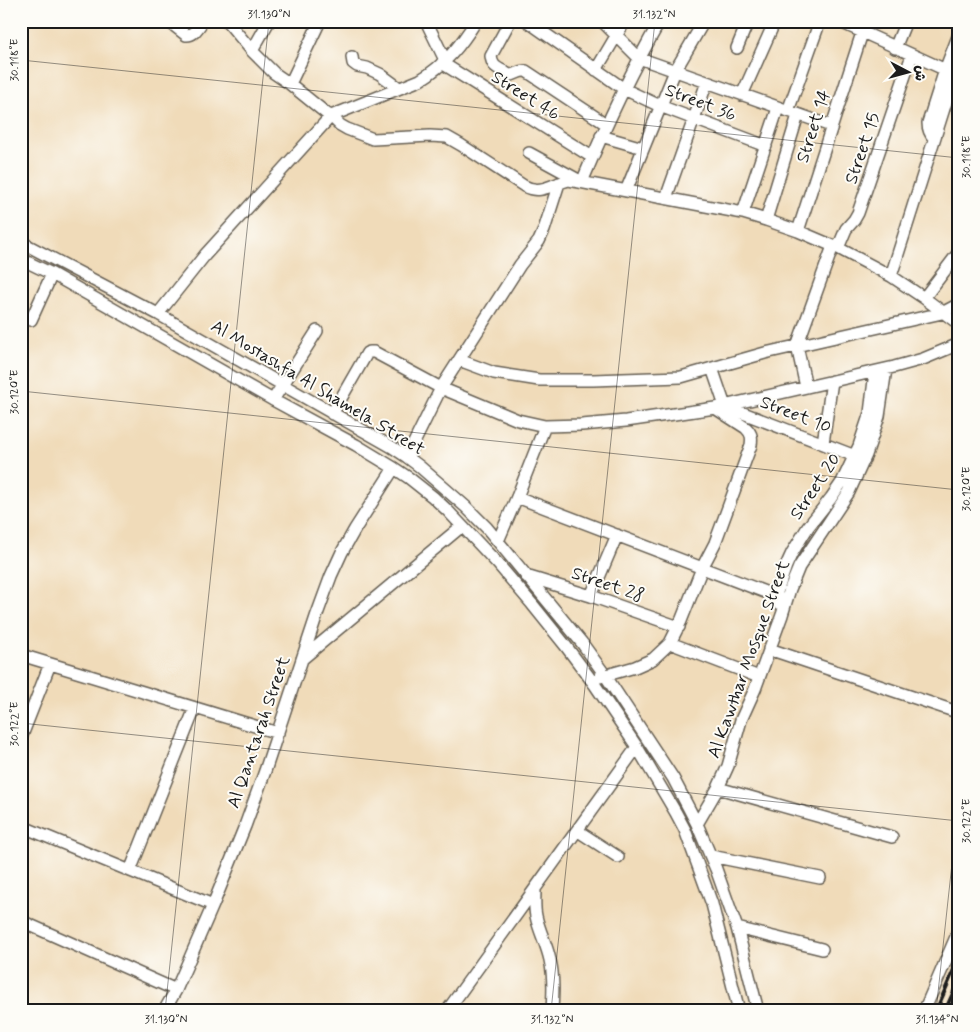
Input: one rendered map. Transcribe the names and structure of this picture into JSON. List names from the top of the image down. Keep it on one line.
{"streets":{"street":["Street 46","Street 36","Street 14","Street 15","Al Mostashfa Al Shamela Street","Street 10","Street 20","Street 28","Al Kawthar Mosque Street","Al Qantarah Street"]},"crossings":[["Al Mostashfa Al Shamela Street","Street 28"],["Al Mostashfa Al Shamela Street","Al Kawthar Mosque Street"],["Al Mostashfa Al Shamela Street","Al Qantarah Street"],["Street 10","Street 20"],["Street 20","Al Kawthar Mosque Street"]],"north":"right","coordinates":["31.130°N","31.132°N","30.118°E","30.120°E","30.122°E","31.134°N"]}
